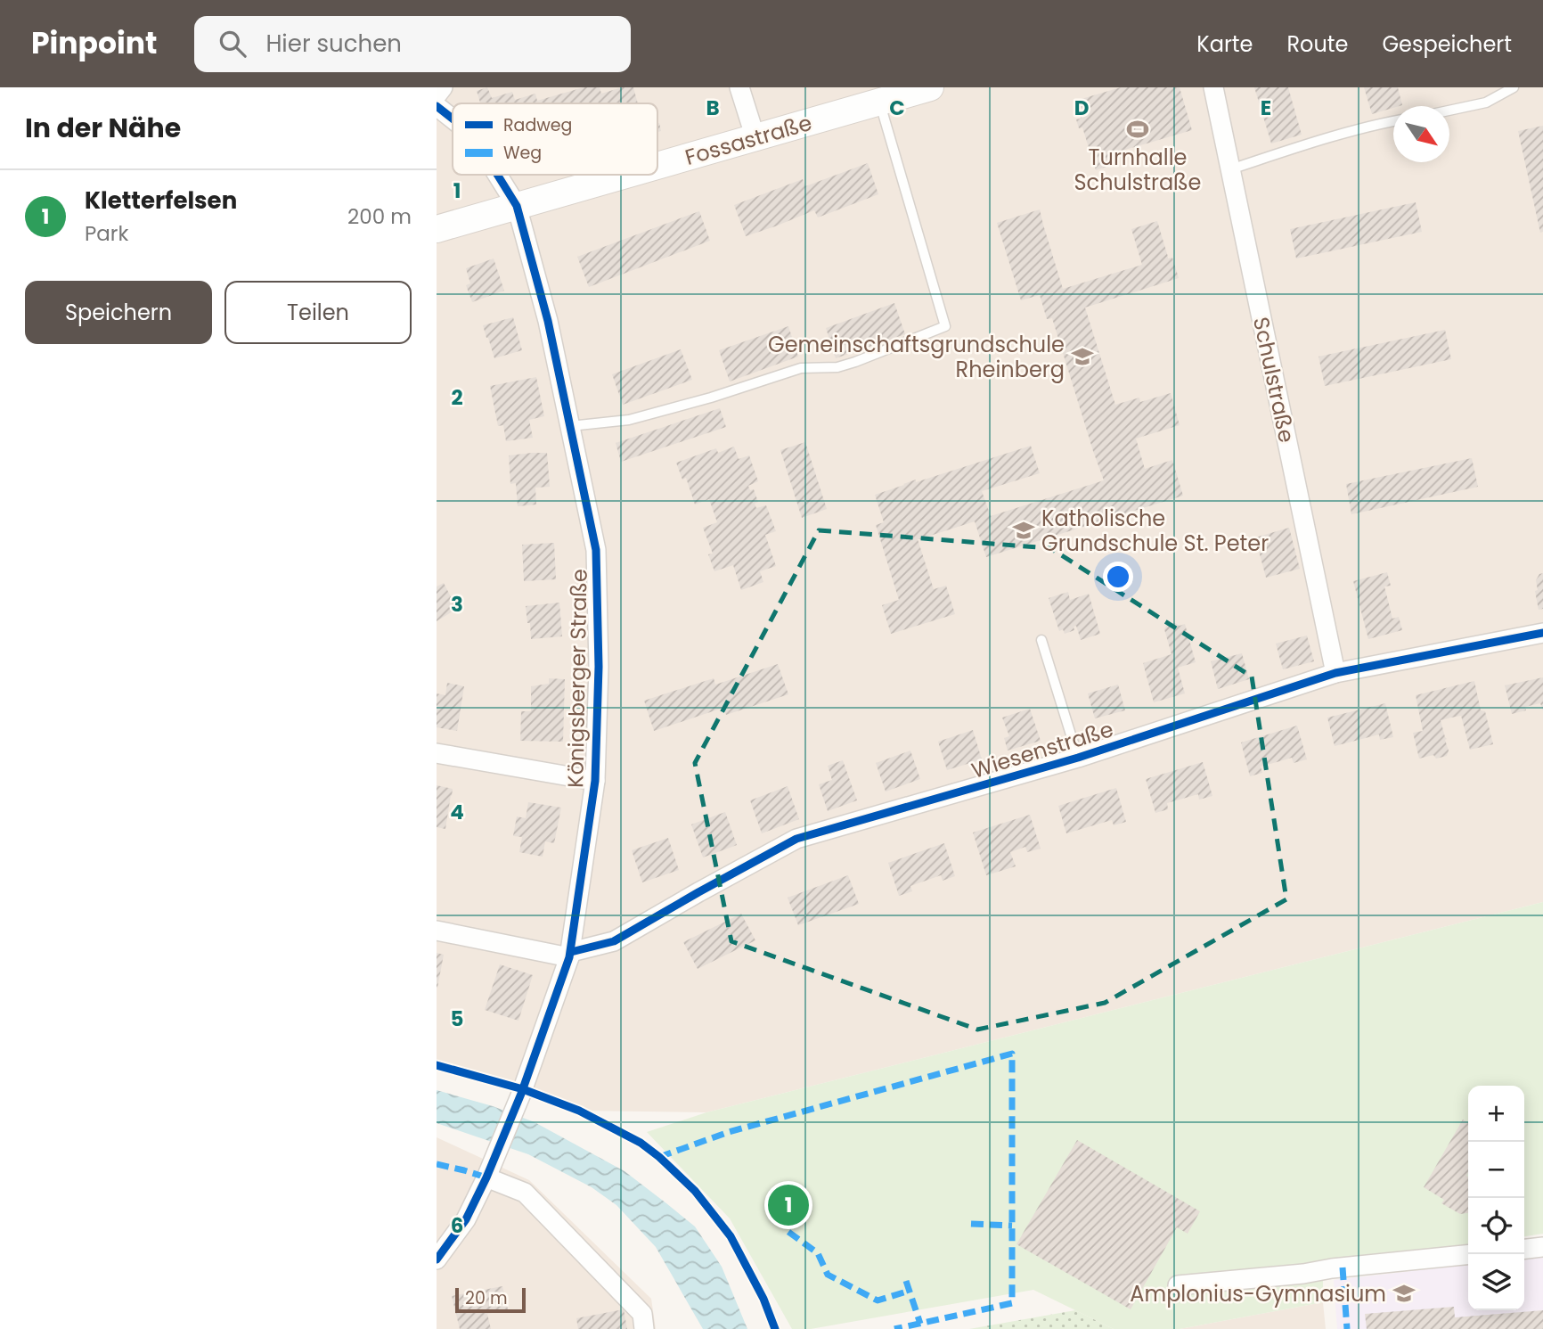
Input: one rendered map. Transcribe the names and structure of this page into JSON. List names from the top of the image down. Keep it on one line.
{"streets":{"street":["Fossastraße","Schulstraße","Königsberger Straße","Wiesenstraße"]},"crossings":[["Fossastraße","Königsberger Straße"],["Schulstraße","Wiesenstraße"],["Königsberger Straße","Wiesenstraße"]],"places":{"sports":["Turnhalle Schulstraße"],"school or university":["Gemeinschaftsgrundschule Rheinberg","Katholische Grundschule St. Peter","Amplonius-Gymnasium"]},"legend":["Radweg","Weg"],"scale_bar":"20 m","north":"bottom right","page":{"header":"Pinpoint","search":"Hier suchen","nav":["Karte","Route","Gespeichert"],"heading":"In der Nähe","list":[{"mark":"1","name":"Kletterfelsen","note":"Park","value":"200 m"}],"buttons":["Speichern","Teilen"],"map_buttons":["+","−"],"pins":"1","scale":"20 m"},"grid":{"columns":["B","C","D","E"],"rows":["1","2","3","4","5","6"]}}
